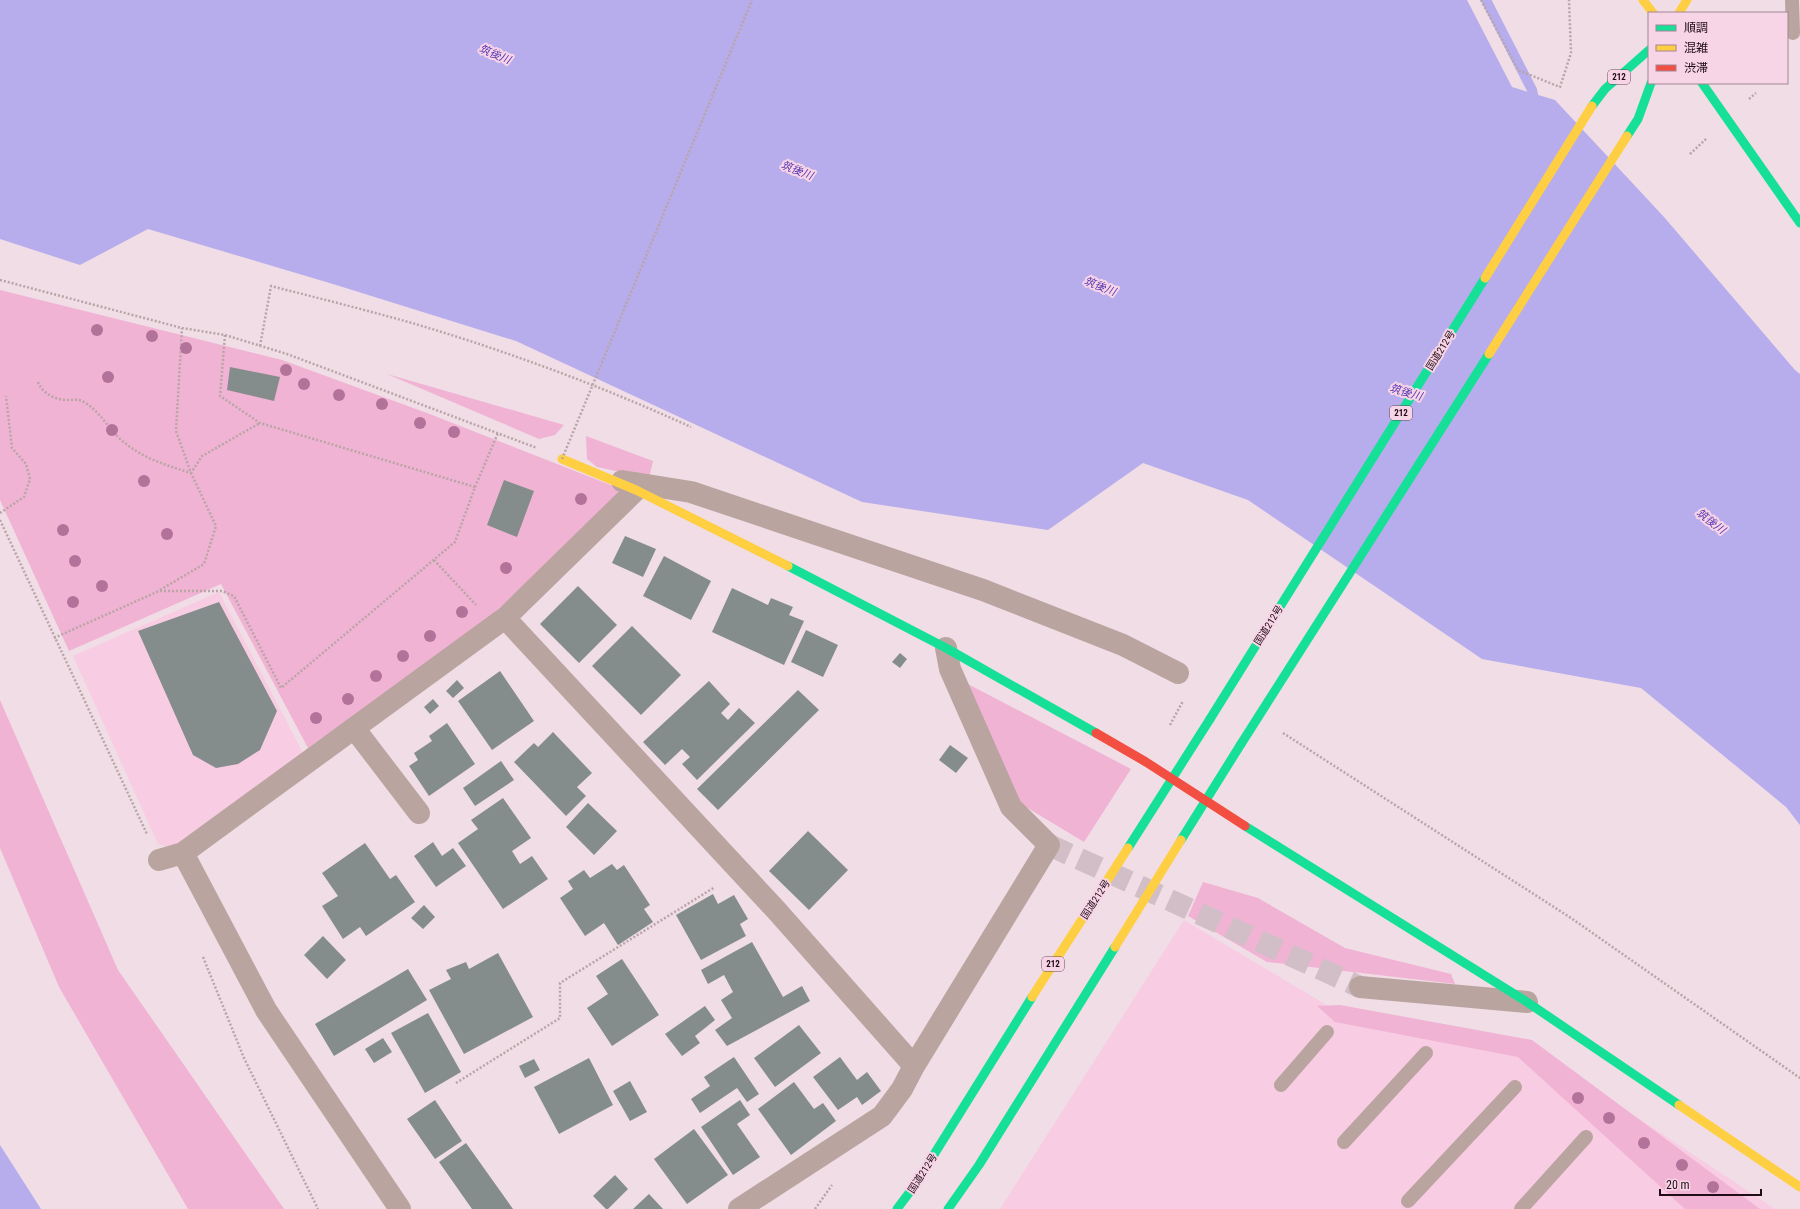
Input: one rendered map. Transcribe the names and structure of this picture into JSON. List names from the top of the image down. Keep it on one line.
{"streets":{"main road":["212","国道212号"]},"water":["筑後川"],"legend":["順調","混雑","渋滞"],"scale_bar":"20 m"}
